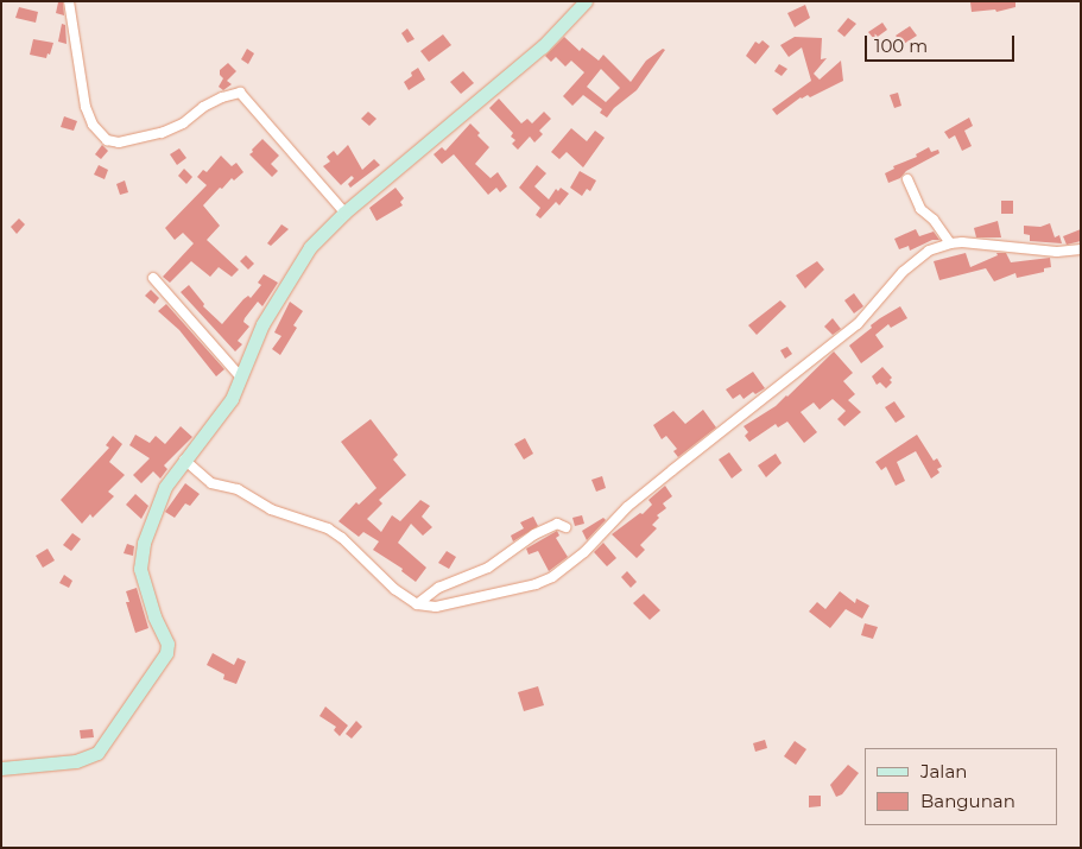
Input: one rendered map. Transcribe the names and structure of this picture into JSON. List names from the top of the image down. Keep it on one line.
{"legend":["Jalan","Bangunan"],"scale_bar":"100 m"}
